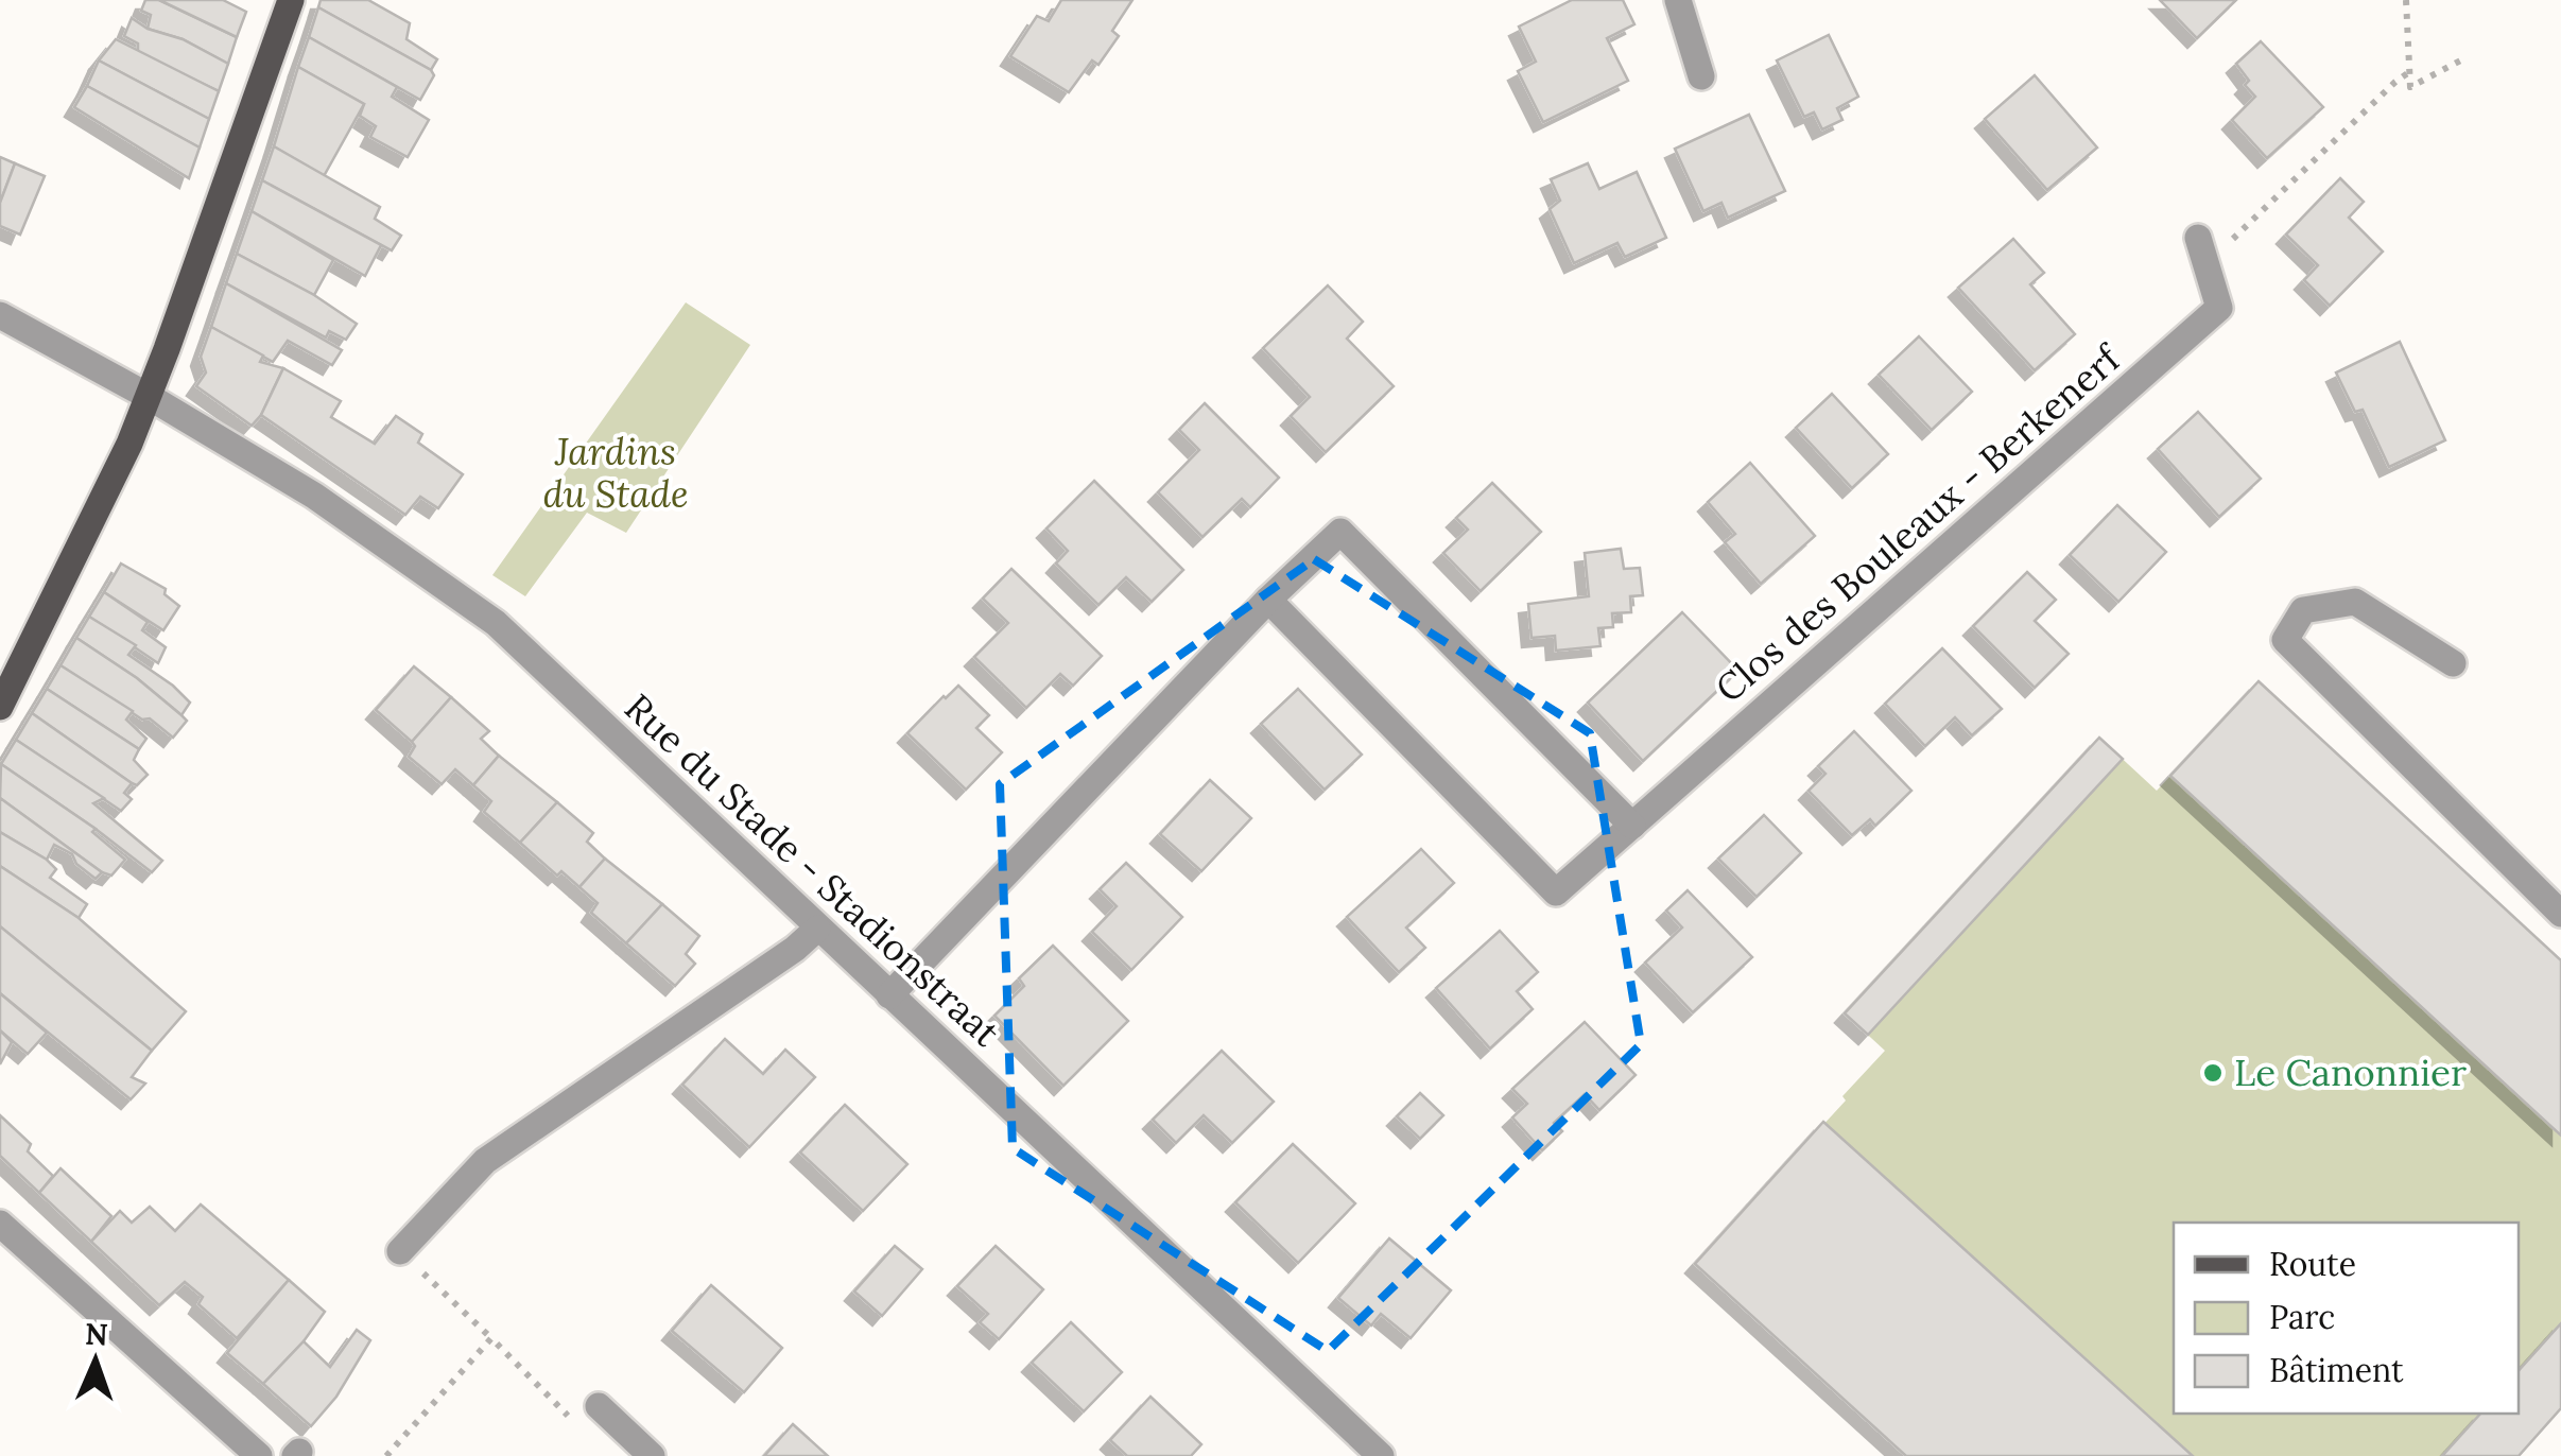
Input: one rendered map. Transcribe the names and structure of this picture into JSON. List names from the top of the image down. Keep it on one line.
{"streets":{"street":["Clos des Bouleaux - Berkenerf","Rue du Stade - Stadionstraat"]},"parks":["Jardins du Stade"],"places":["Le Canonnier"],"legend":["Route","Parc","Bâtiment"],"north":"top"}
